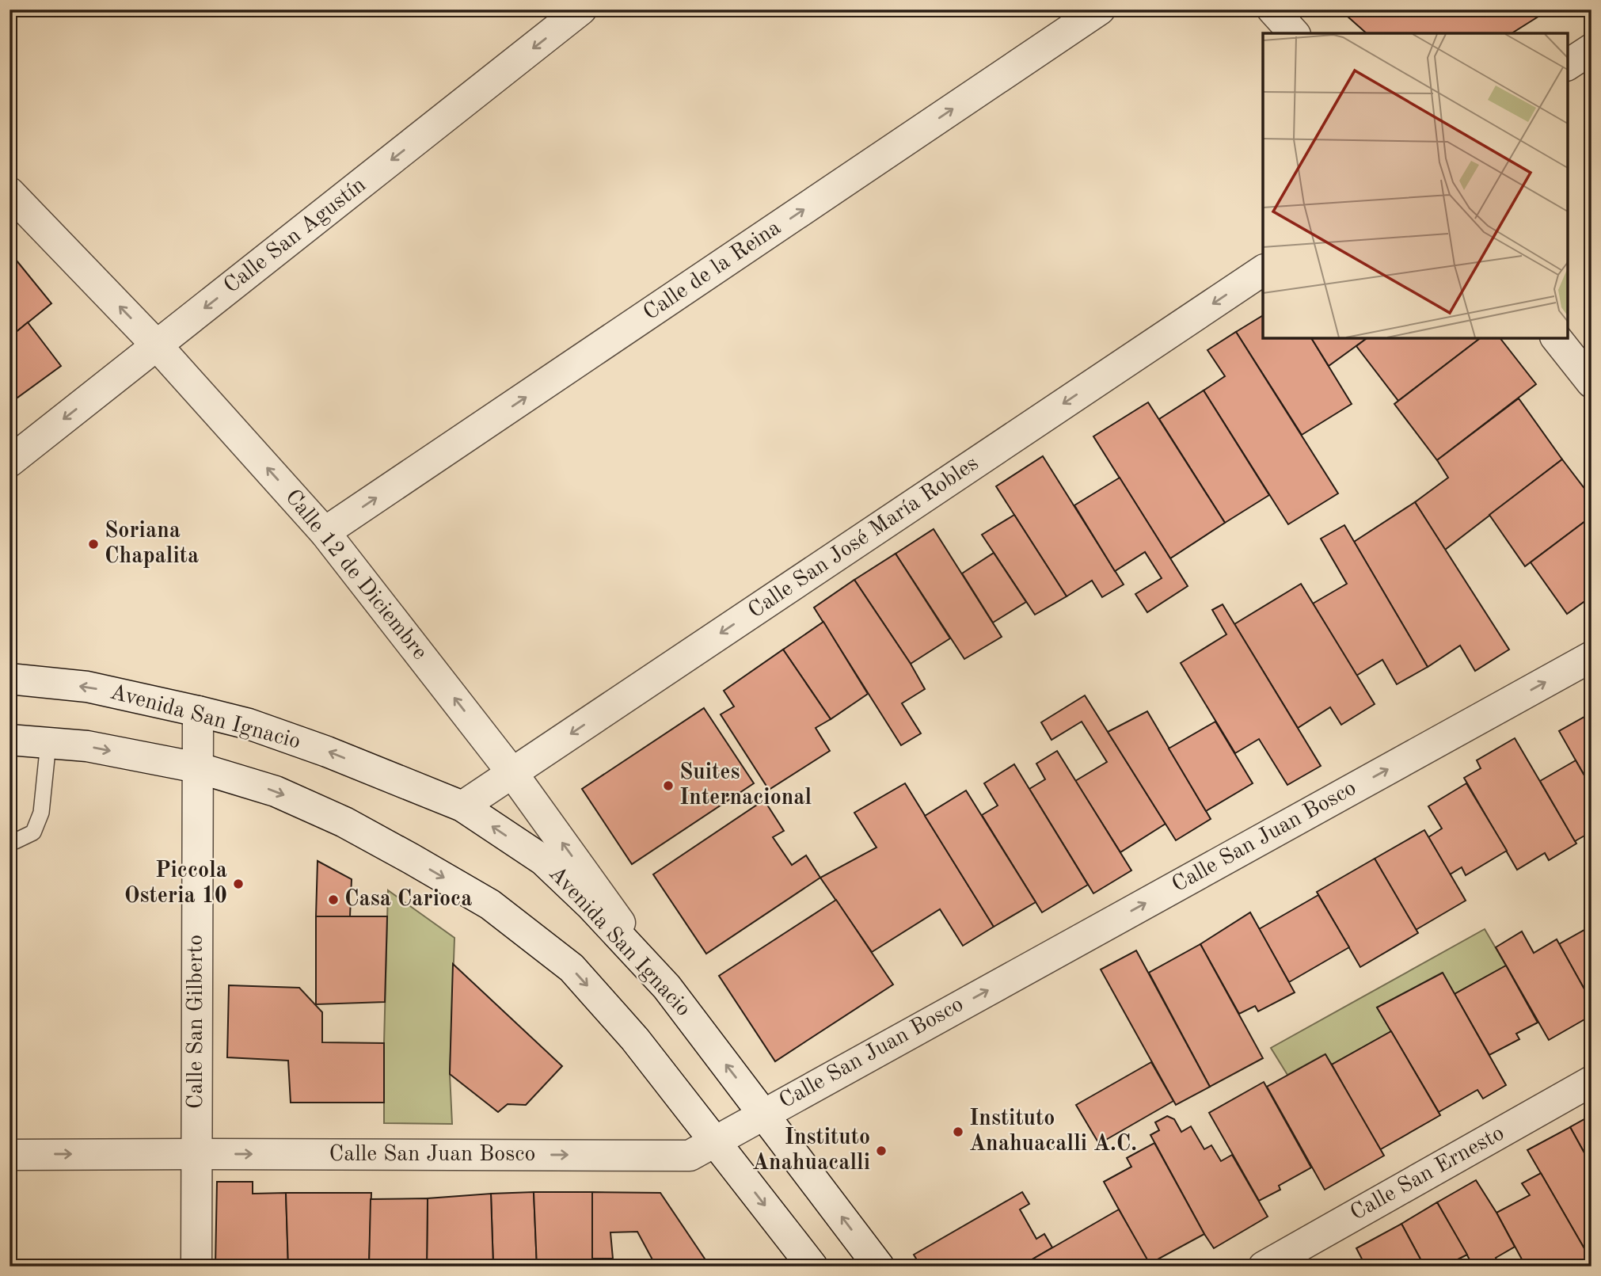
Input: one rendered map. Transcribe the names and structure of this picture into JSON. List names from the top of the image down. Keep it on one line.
{"streets":{"street":["Calle San Agustín","Calle de la Reina","Calle San José María Robles","Calle 12 de Diciembre","Avenida San Ignacio","Calle San Juan Bosco","Calle San Gilberto","Calle San Ernesto"]},"crossings":[["Calle San Agustín","Calle 12 de Diciembre"],["Calle de la Reina","Calle 12 de Diciembre"],["Calle San José María Robles","Calle 12 de Diciembre"],["Calle San José María Robles","Avenida San Ignacio"],["Calle 12 de Diciembre","Avenida San Ignacio"],["Avenida San Ignacio","Calle San Juan Bosco"],["Avenida San Ignacio","Calle San Gilberto"],["Calle San Juan Bosco","Calle San Gilberto"]],"one_way":["Calle San Agustín","Calle de la Reina","Calle San José María Robles","Calle San Juan Bosco"],"places":["Soriana Chapalita","Suites Internacional","Piccola Osteria 10","Casa Carioca","Instituto Anahuacalli A.C.","Instituto Anahuacalli"]}
